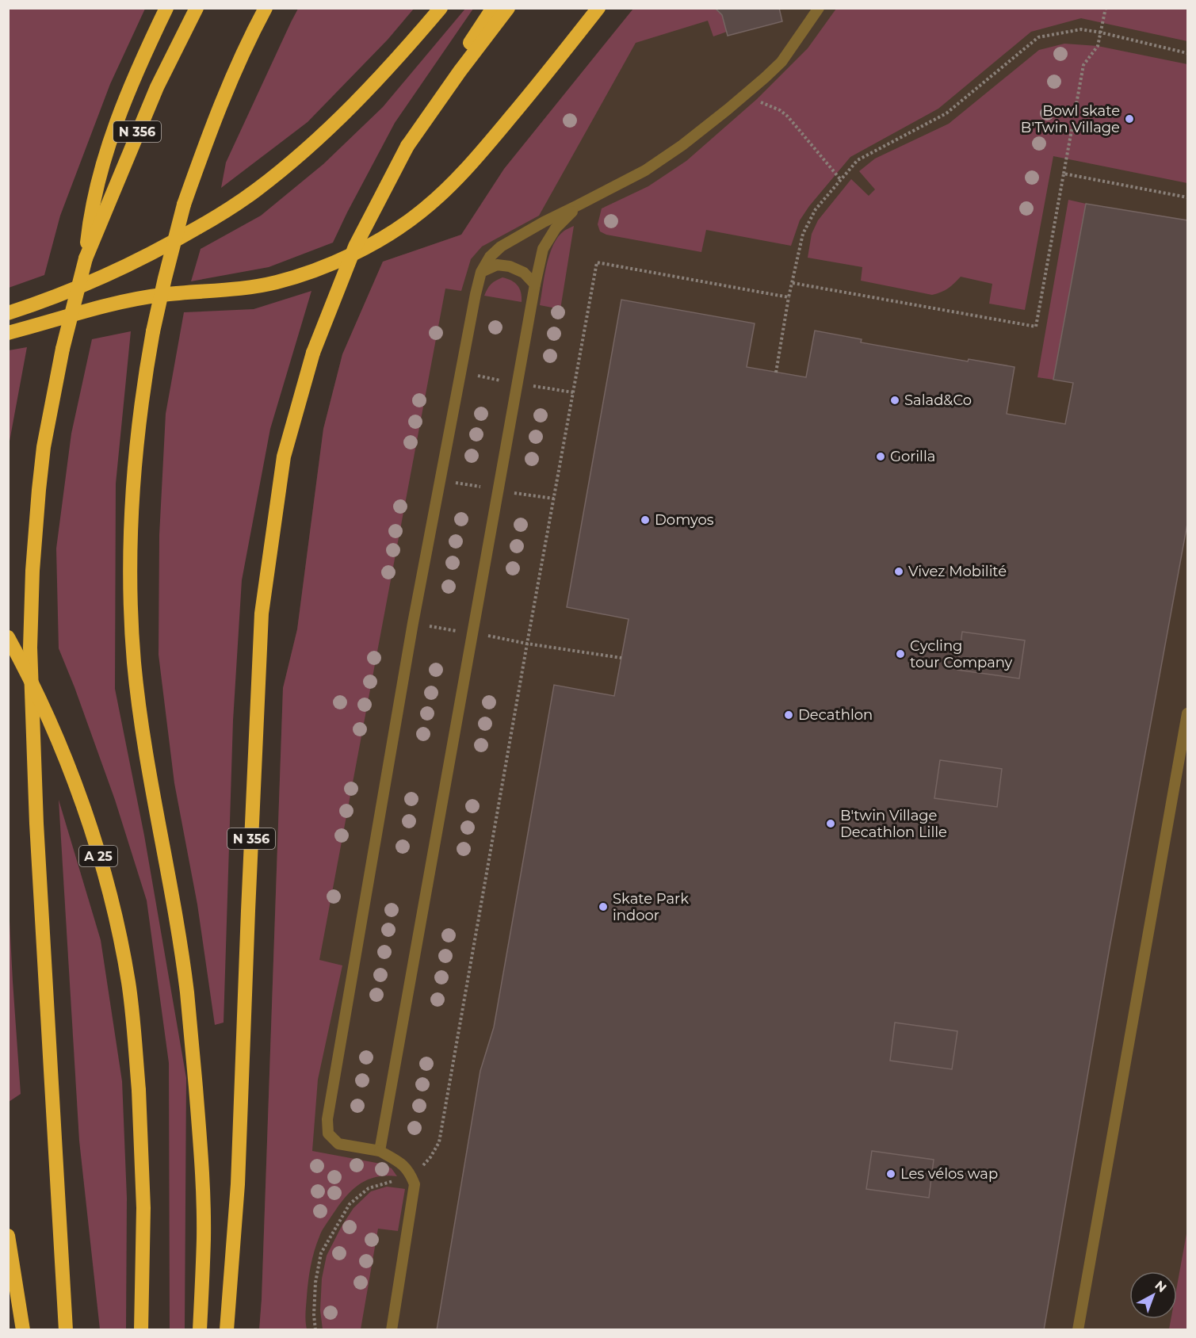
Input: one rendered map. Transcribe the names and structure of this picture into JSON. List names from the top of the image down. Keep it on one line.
{"streets":{"highway":["N 356","A 25"]},"places":["Bowl skate B'Twin Village","Salad&Co","Gorilla","Domyos","Vivez Mobilité","Cycling tour Company","Decathlon","B'twin Village Decathlon Lille","Skate Park indoor","Les vélos wap"],"north":"top right"}
